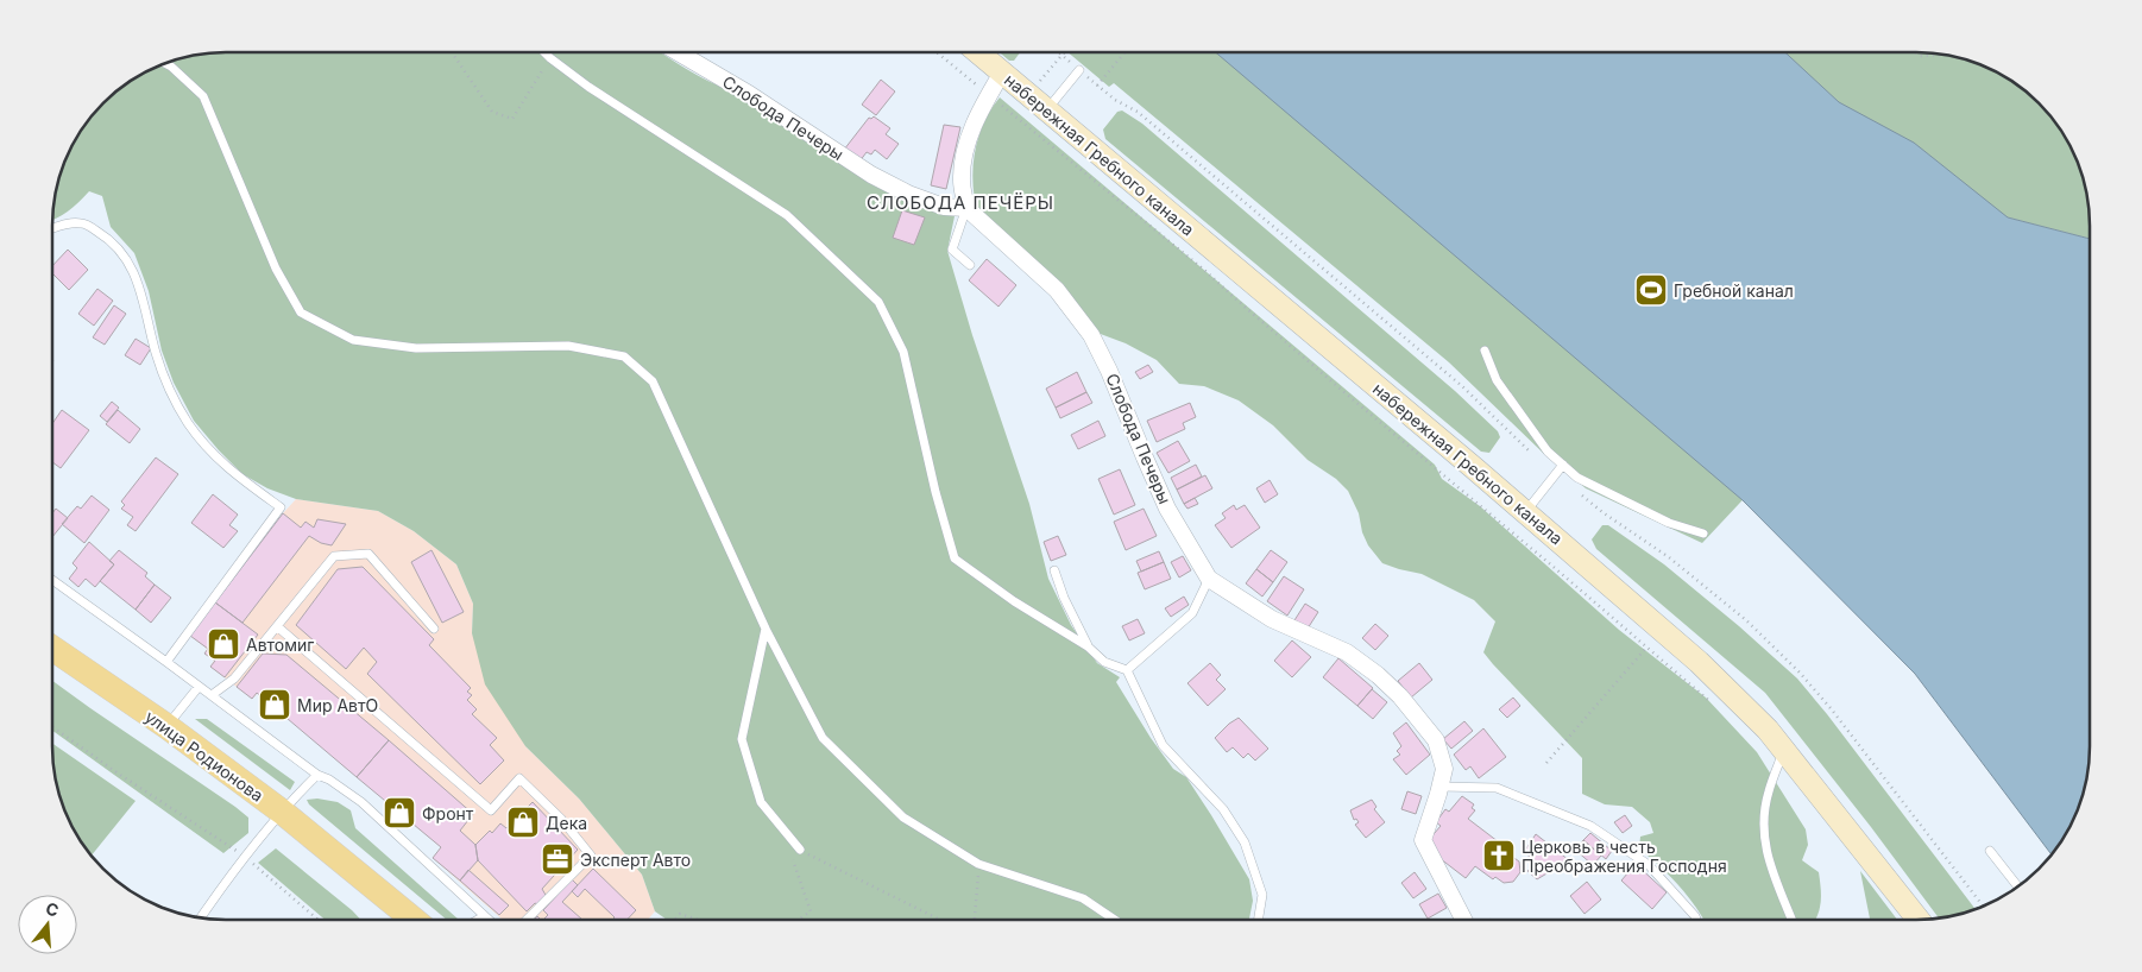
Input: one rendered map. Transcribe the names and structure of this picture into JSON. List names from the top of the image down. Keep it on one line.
{"streets":{"main road":["улица Родионова"],"street":["Слобода Печеры","набережная Гребного канала"]},"districts":["СЛОБОДА ПЕЧЁРЫ"],"places":{"sports":["Гребной канал"],"shop":["Автомиг","Мир АвтО","Фронт","Дека"],"church":["Церковь в честь Преображения Господня"],"office":["Эксперт Авто"]},"north":"top"}
